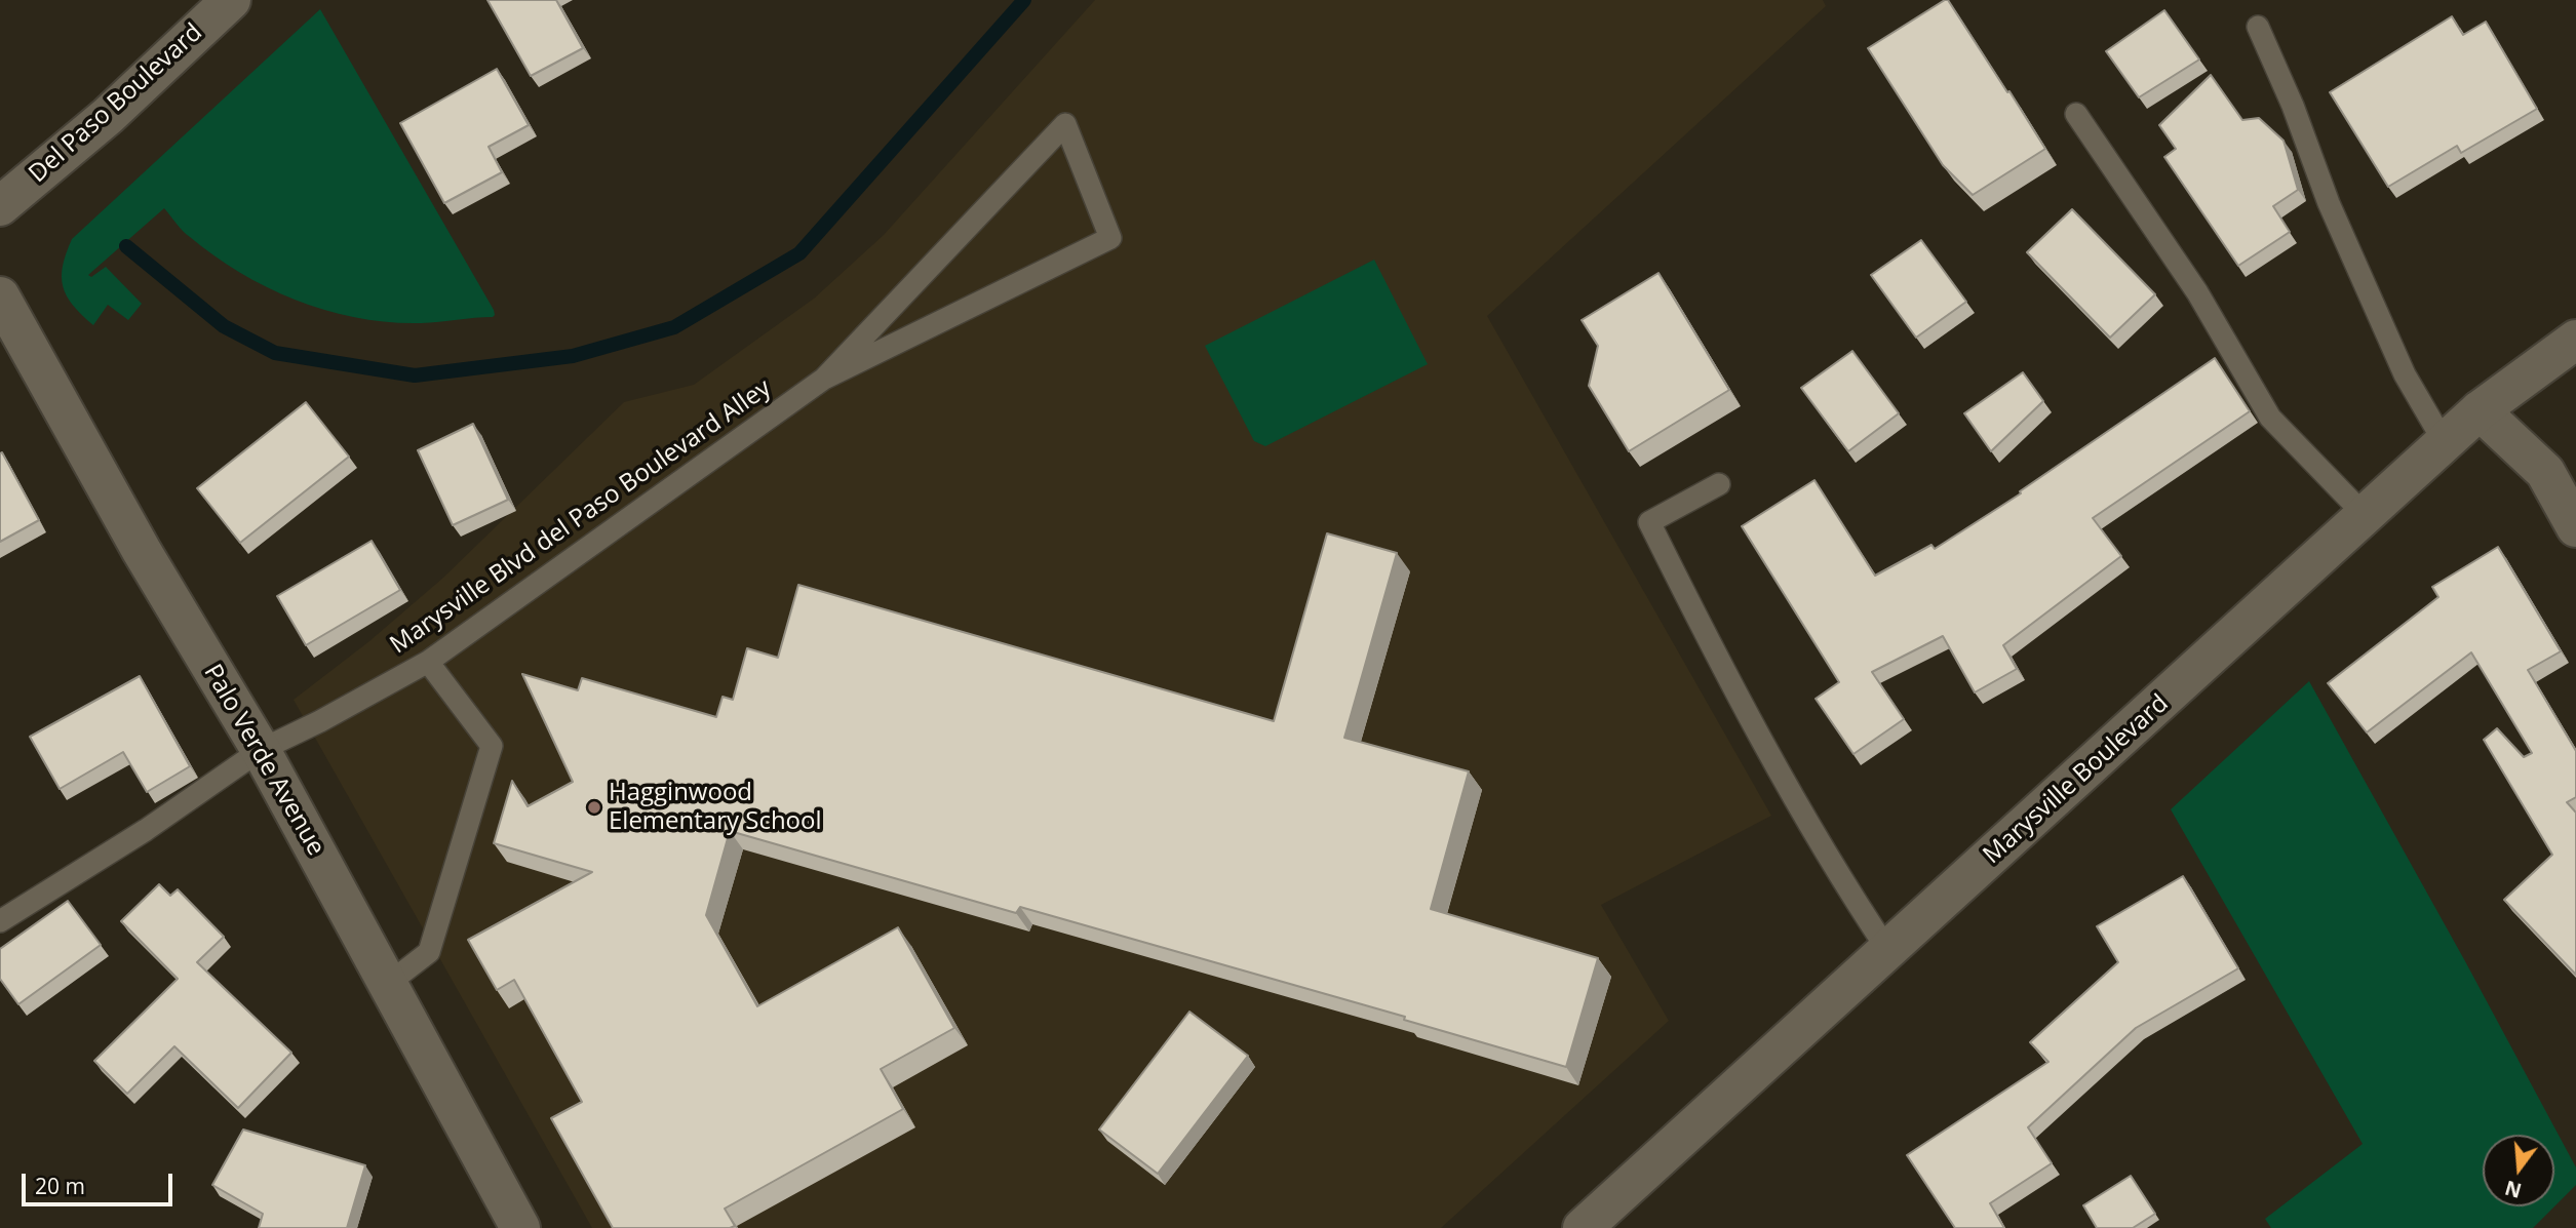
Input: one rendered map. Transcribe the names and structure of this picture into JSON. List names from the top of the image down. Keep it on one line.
{"streets":{"main road":["Del Paso Boulevard","Palo Verde Avenue","Marysville Boulevard"],"lane":["Marysville Blvd del Paso Boulevard Alley"]},"crossings":[["Marysville Blvd del Paso Boulevard Alley","Palo Verde Avenue"]],"places":["Hagginwood Elementary School"],"scale_bar":"20 m","north":"bottom"}
